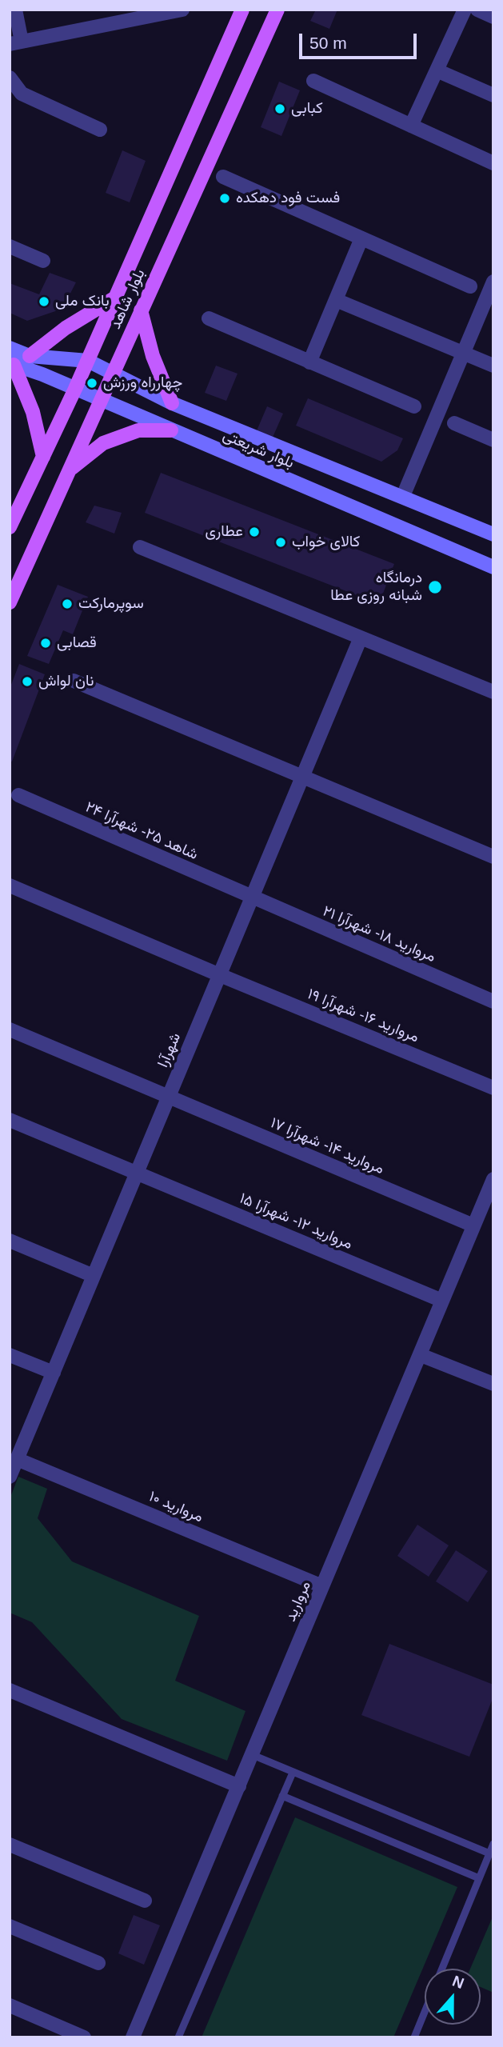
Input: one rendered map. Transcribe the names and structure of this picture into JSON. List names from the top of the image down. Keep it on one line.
{"streets":{"main road":["بلوار شاهد","بلوار شریعتی"],"street":["شاهد ۲۵- شهرآرا ۲۴","مروارید ۱۸- شهرآرا ۲۱","مروارید ۱۶- شهرآرا ۱۹","شهرآرا","مروارید ۱۴- شهرآرا ۱۷","مروارید ۱۲- شهرآرا ۱۵","مروارید ۱۰","مروارید"]},"crossings":[["بلوار شاهد","بلوار شریعتی"],["شاهد ۲۵- شهرآرا ۲۴","مروارید ۱۸- شهرآرا ۲۱"],["شاهد ۲۵- شهرآرا ۲۴","شهرآرا"],["مروارید ۱۸- شهرآرا ۲۱","شهرآرا"],["مروارید ۱۶- شهرآرا ۱۹","شهرآرا"],["شهرآرا","مروارید ۱۴- شهرآرا ۱۷"],["شهرآرا","مروارید ۱۲- شهرآرا ۱۵"],["شهرآرا","مروارید ۱۰"],["مروارید ۱۴- شهرآرا ۱۷","مروارید"],["مروارید ۱۲- شهرآرا ۱۵","مروارید"],["مروارید ۱۰","مروارید"]],"places":["کبابی","فست فود دهکده","بانک ملی","چهارراه ورزش","عطاری","کالای خواب","درمانگاه شبانه روزی عطا","سوپرمارکت","قصابی","نان لواش"],"scale_bar":"50 m","north":"top"}
